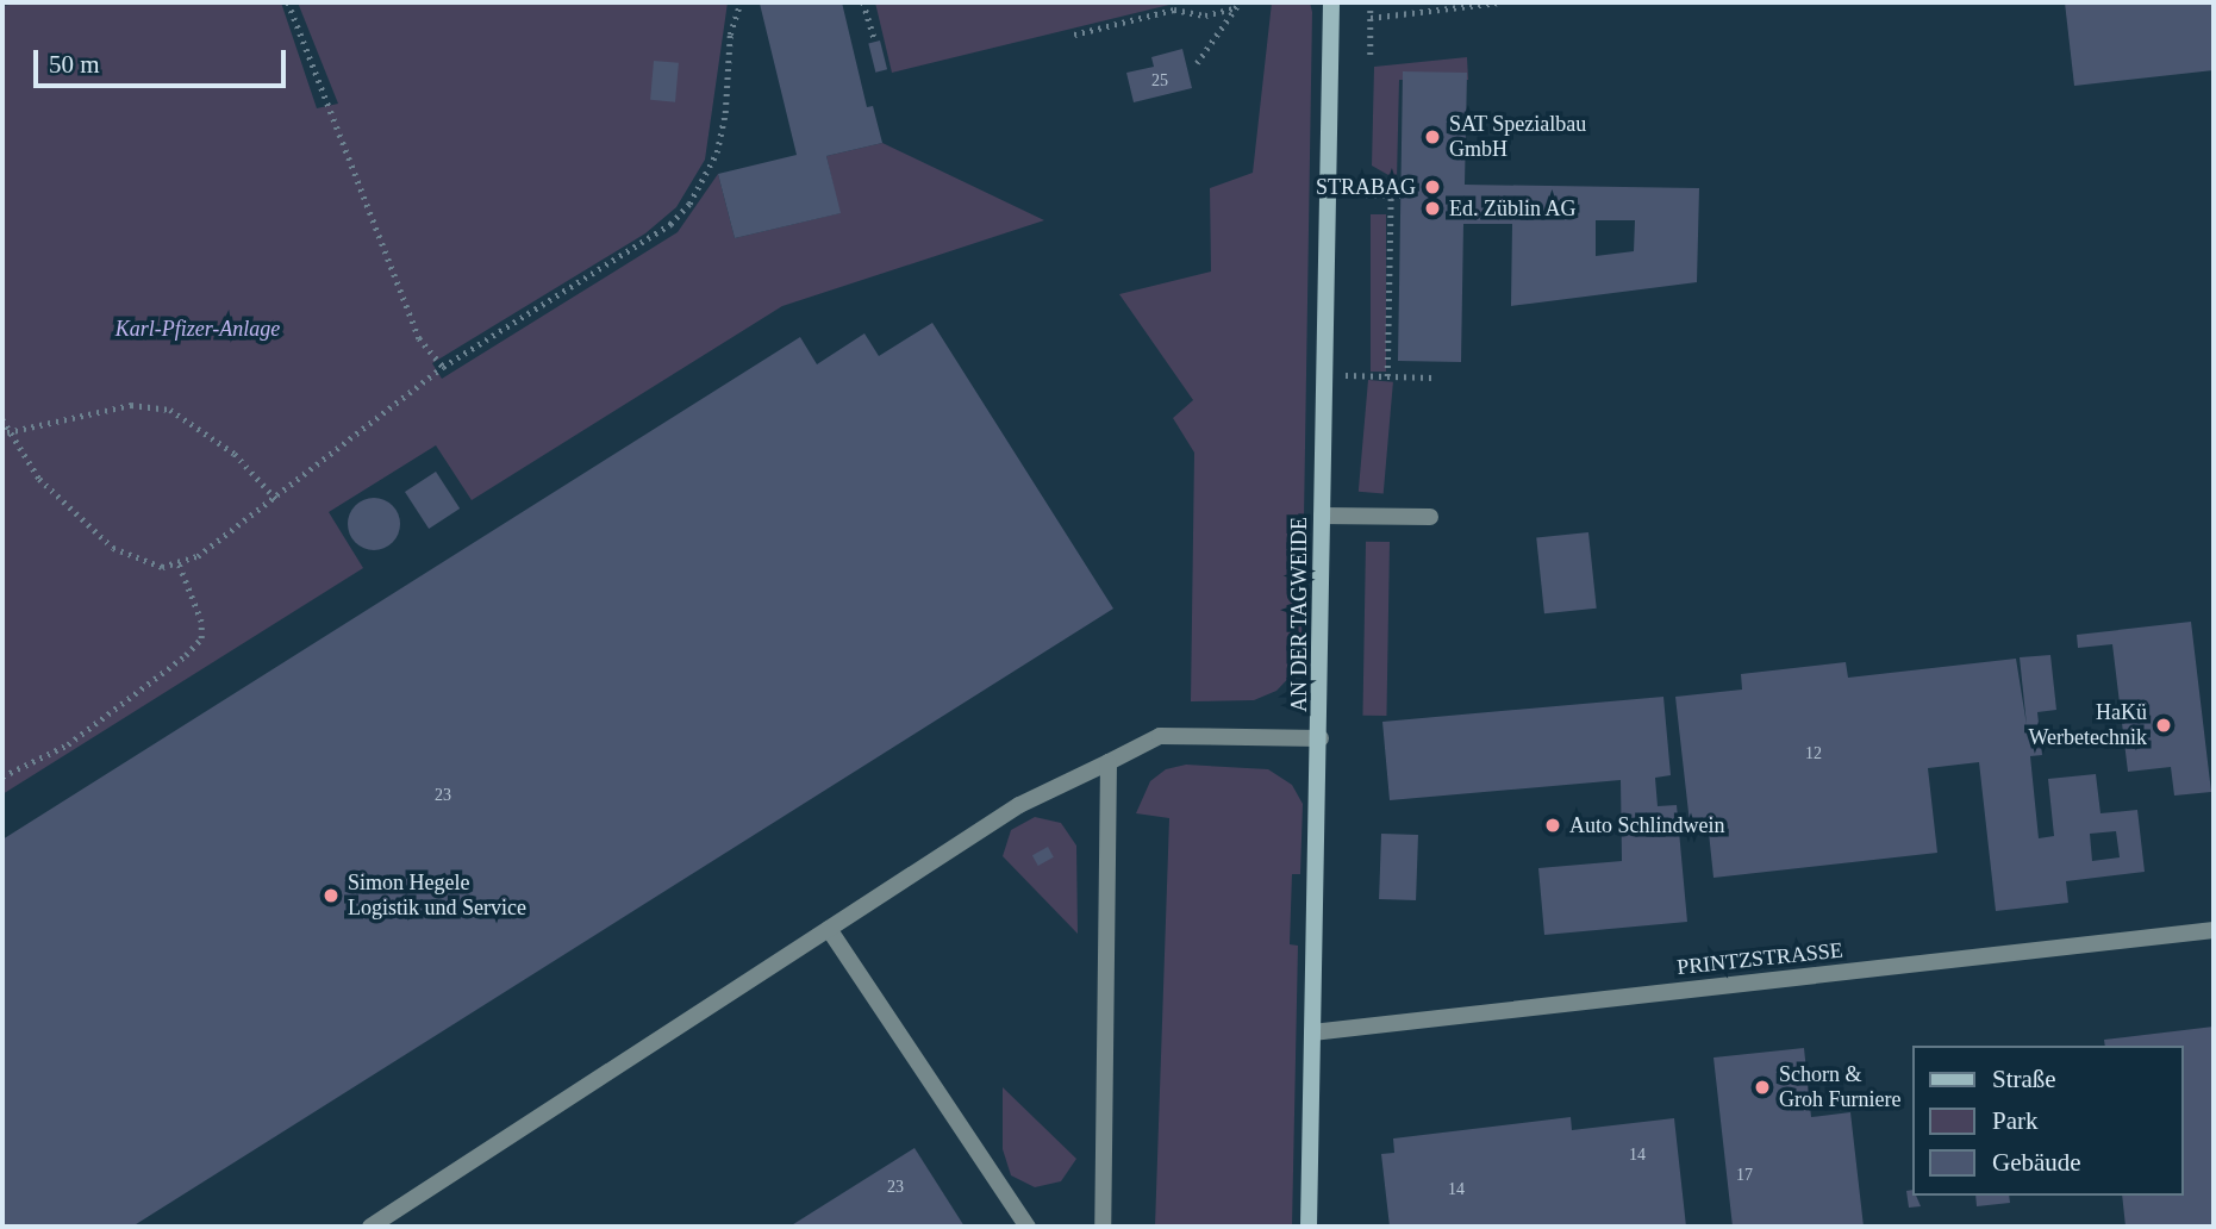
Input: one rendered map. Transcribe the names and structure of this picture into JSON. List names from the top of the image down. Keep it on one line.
{"streets":{"main road":["AN DER TAGWEIDE"],"street":["PRINTZSTRASSE"]},"crossings":[["AN DER TAGWEIDE","PRINTZSTRASSE"]],"parks":["Karl-Pfizer-Anlage"],"places":["SAT Spezialbau GmbH","STRABAG","Ed. Züblin AG","HaKü Werbetechnik","Auto Schlindwein","Simon Hegele Logistik und Service","Schorn & Groh Furniere"],"house_numbers":["25","12","23","14","17","23","14"],"legend":["Straße","Park","Gebäude"],"scale_bar":"50 m"}
